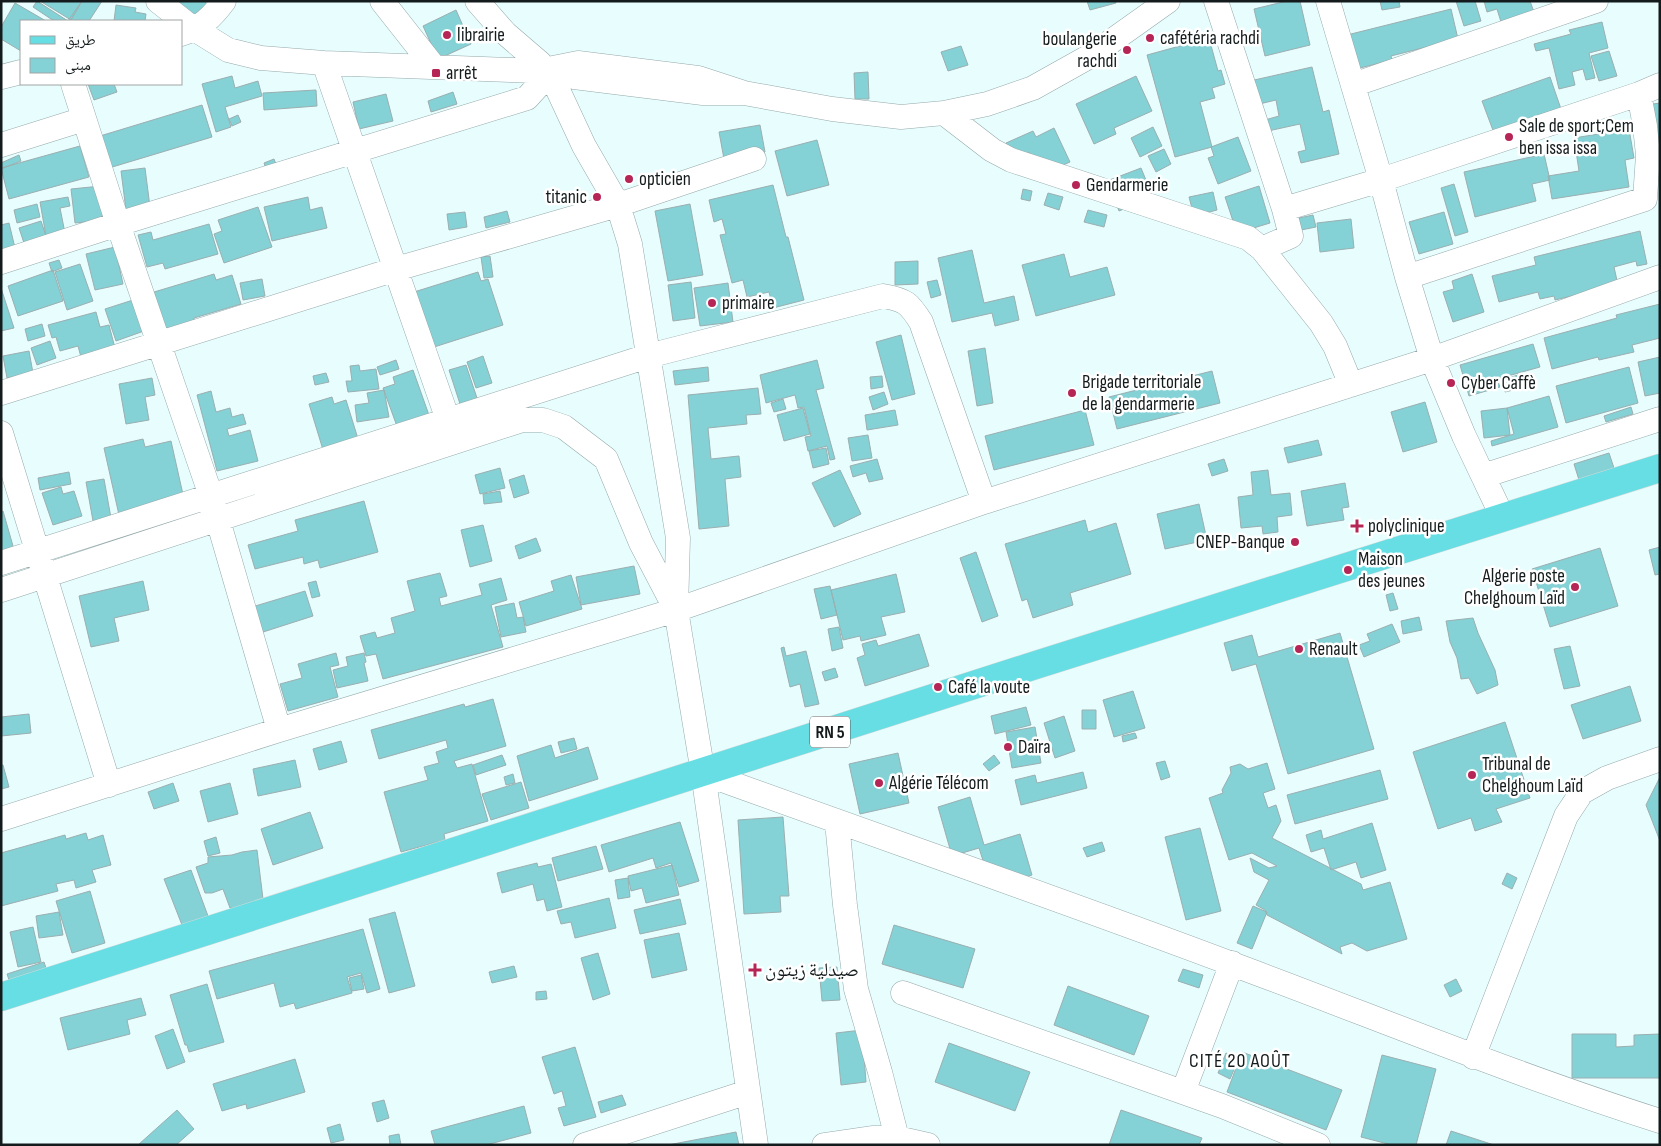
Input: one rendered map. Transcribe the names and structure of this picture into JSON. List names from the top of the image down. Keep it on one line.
{"streets":{"main road":["RN 5"]},"districts":["CITÉ 20 AOÛT"],"places":{"other":["librairie","cafétéria rachdi","boulangerie rachdi","Sale de sport;Cem ben issa issa","opticien","Gendarmerie","titanic","primaire","Cyber Caffè","Brigade territoriale de la gendarmerie","CNEP-Banque","Maison des jeunes","Algerie poste Chelghoum Laïd","Renault","Café la voute","Daïra","Tribunal de Chelghoum Laïd","Algérie Télécom"],"transit":["arrêt"],"health":["polyclinique","صيدلية زيتون"]},"legend":["طريق","مبنى"]}
